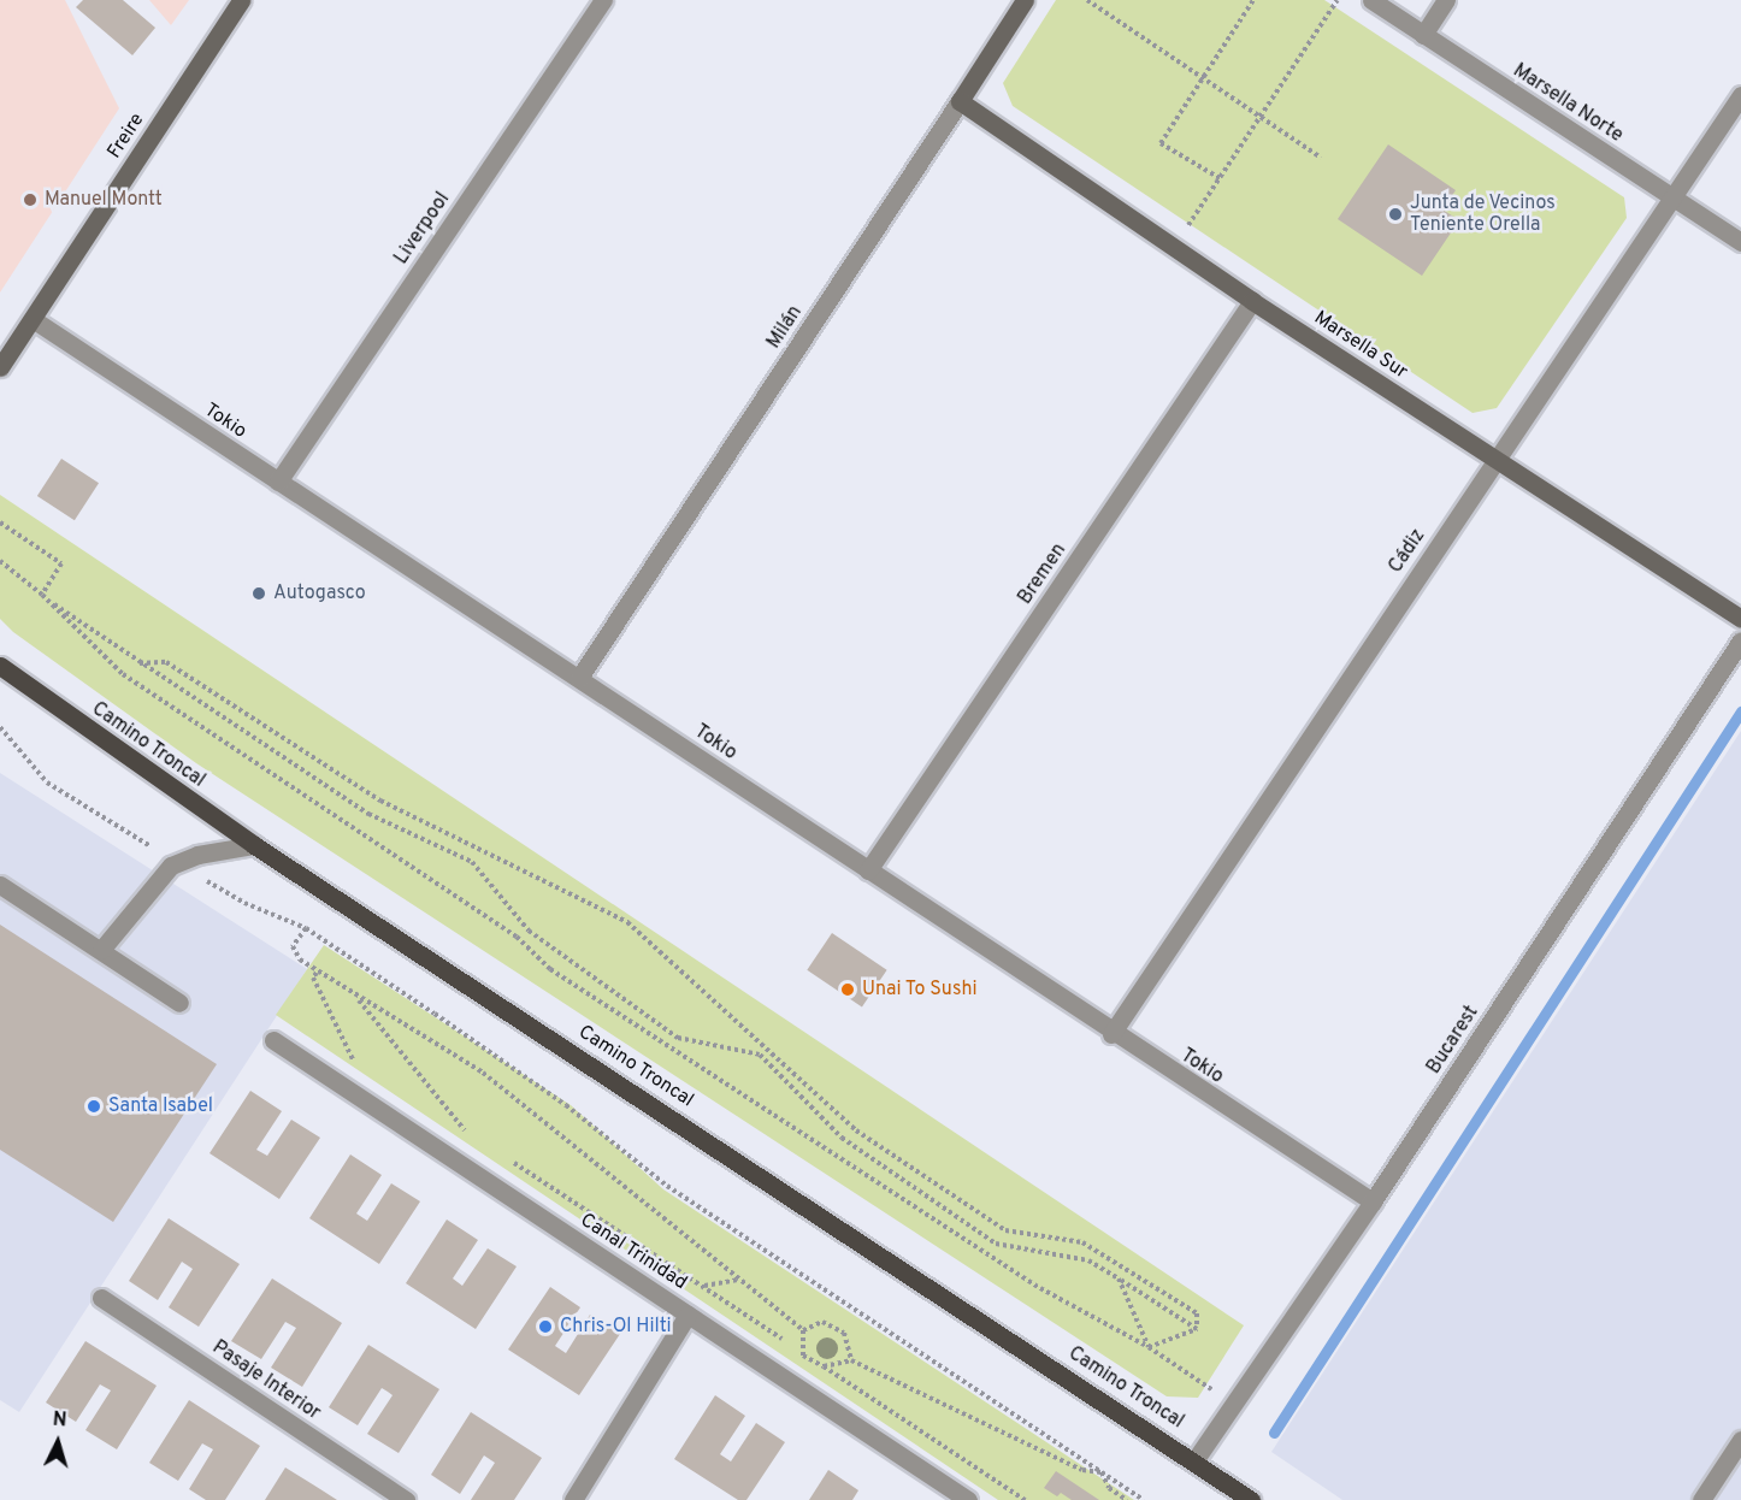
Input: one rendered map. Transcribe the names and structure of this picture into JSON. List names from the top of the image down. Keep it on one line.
{"streets":{"main road":["Camino Troncal"],"street":["Marsella Norte","Freire","Liverpool","Milán","Marsella Sur","Tokio","Cádiz","Bremen","Bucarest","Canal Trinidad","Pasaje Interior"]},"crossings":[["Marsella Norte","Cádiz"],["Freire","Tokio"],["Liverpool","Tokio"],["Milán","Marsella Sur"],["Milán","Tokio"],["Marsella Sur","Cádiz"],["Marsella Sur","Bremen"],["Tokio","Cádiz"],["Tokio","Bremen"],["Tokio","Bucarest"],["Camino Troncal","Bucarest"]],"places":["Manuel Montt","Junta de Vecinos Teniente Orella","Autogasco","Unai To Sushi","Santa Isabel","Chris-Ol Hilti"],"north":"top"}
